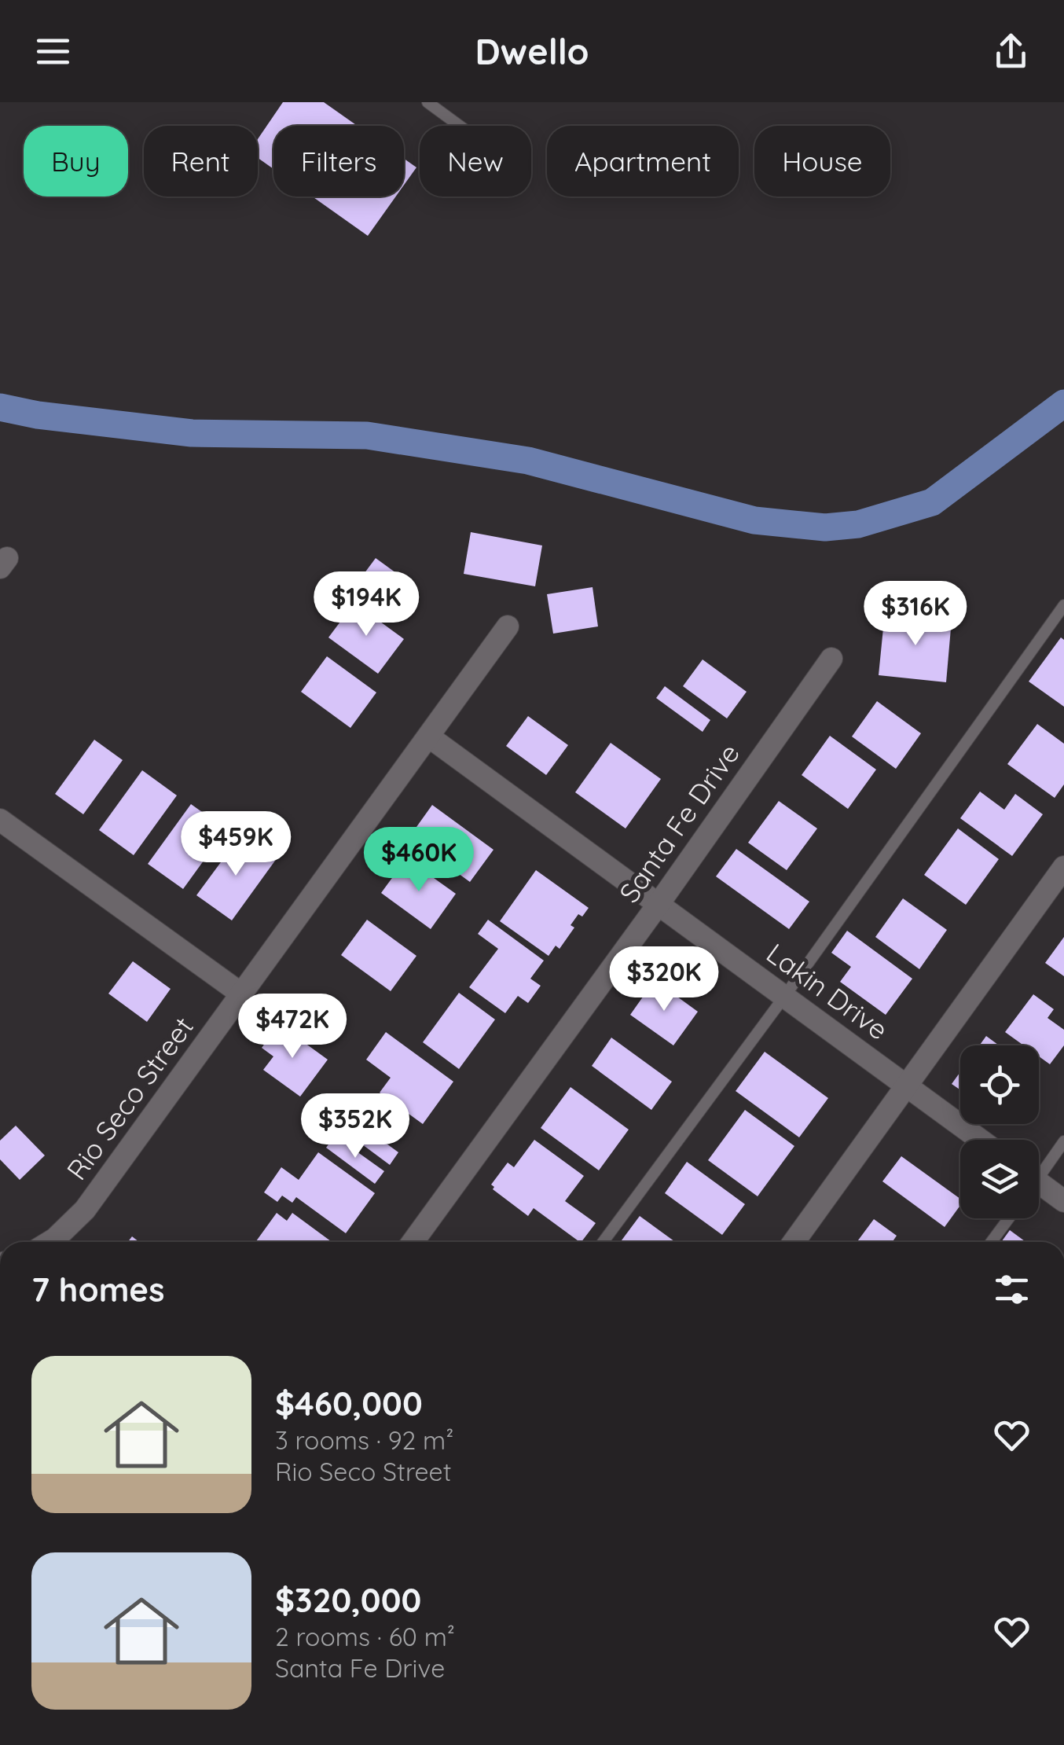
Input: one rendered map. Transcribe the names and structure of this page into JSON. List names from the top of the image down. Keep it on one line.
{"streets":{"street":["Santa Fe Drive","Lakin Drive","Rio Seco Street"]},"crossings":[["Santa Fe Drive","Lakin Drive"],["Lakin Drive","Rio Seco Street"]],"page":{"header":"Dwello","chip":["Buy","Rent","Filters","New","Apartment","House"],"price":["$194K","$316K","$459K","$460K","$320K","$472K","$352K"],"heading":"7 homes","list":[{"name":"$460,000","note":"3 rooms · 92 m² · Rio Seco Street"},{"name":"$320,000","note":"2 rooms · 60 m² · Santa Fe Drive"}]}}
